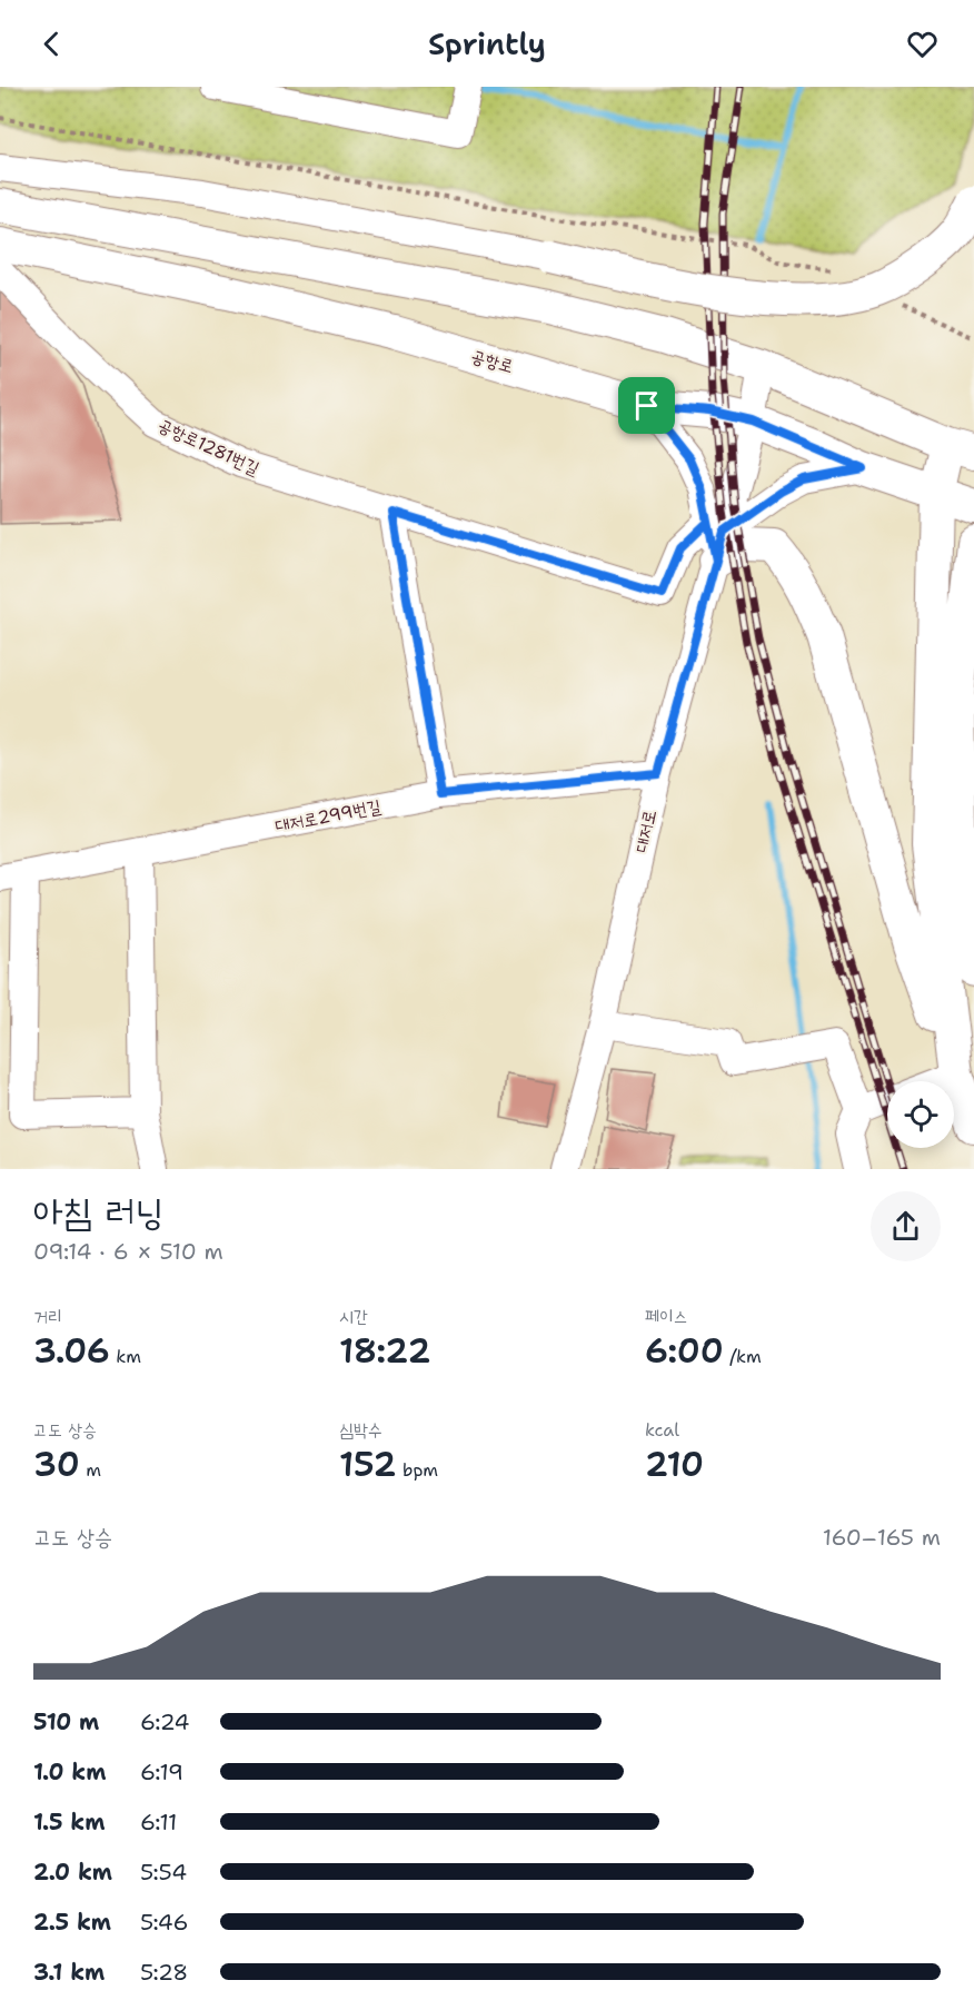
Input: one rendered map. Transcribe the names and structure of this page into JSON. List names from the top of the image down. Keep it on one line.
{"streets":{"main road":["공항로"],"street":["공항로1281번길","대저로299번길","대저로"]},"crossings":[["공항로","대저로"],["공항로1281번길","대저로"],["대저로299번길","대저로"]],"page":{"header":"Sprintly","heading":["아침 러닝","09:14 · 6 × 510 m"],"stats":[["거리","3.06 km"],["시간","18:22"],["페이스","6:00 /km"],["고도 상승","30 m"],["심박수","152 bpm"],["kcal","210"]],"chart":["고도 상승","160–165 m"],"list":[{"name":"510 m","note":"6:24"},{"name":"1.0 km","note":"6:19"},{"name":"1.5 km","note":"6:11"},{"name":"2.0 km","note":"5:54"},{"name":"2.5 km","note":"5:46"},{"name":"3.1 km","note":"5:28"}]}}
